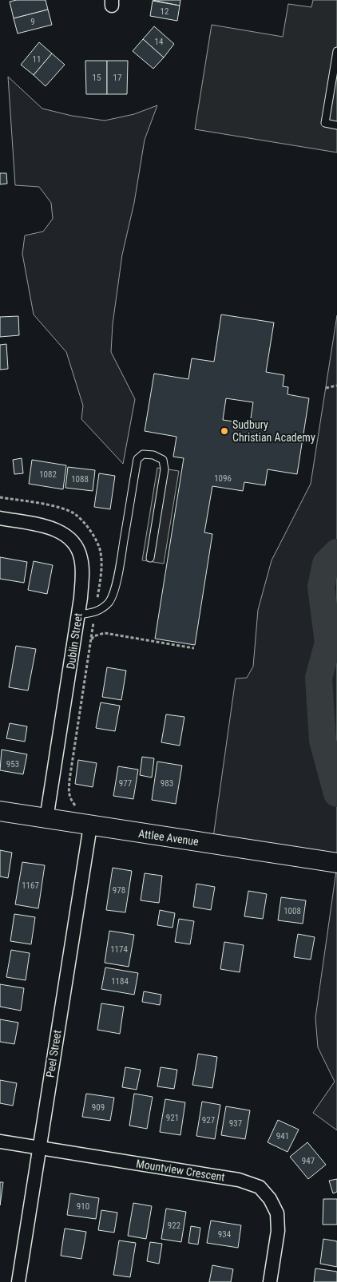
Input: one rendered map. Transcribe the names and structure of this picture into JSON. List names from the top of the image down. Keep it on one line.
{"streets":{"street":["Dublin Street","Attlee Avenue","Peel Street","Mountview Crescent"]},"crossings":[["Dublin Street","Attlee Avenue"],["Attlee Avenue","Peel Street"],["Peel Street","Mountview Crescent"]],"places":["Sudbury Christian Academy"],"house_numbers":["12","9","14","11","15","17","1082","1096","1088","953","977","983","1167","978","1008","1174","1184","909","921","927","937","941","947","910","922","934"]}
